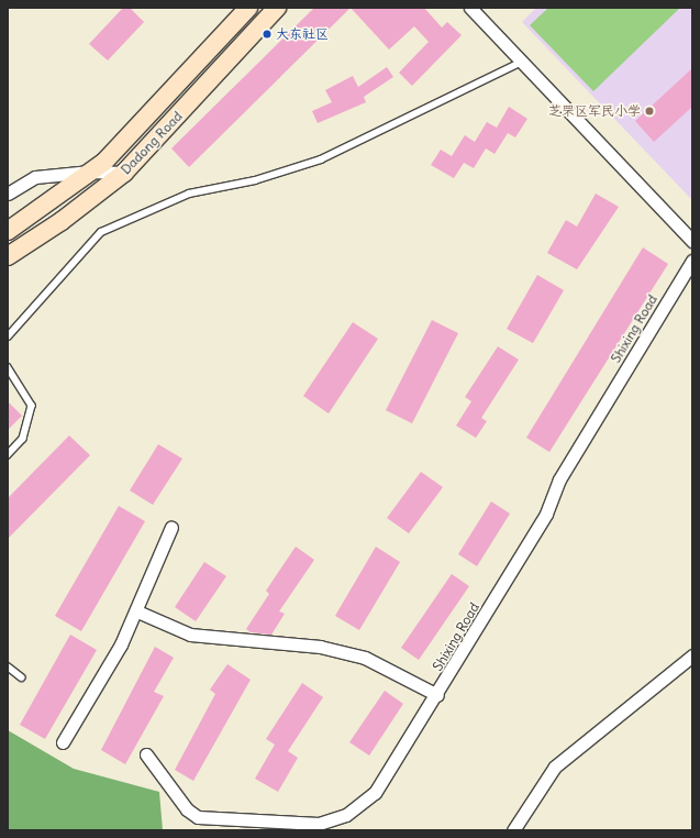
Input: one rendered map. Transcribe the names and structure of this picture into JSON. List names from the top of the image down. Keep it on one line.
{"streets":{"street":["Dadong Road","Shixing Road"]},"places":["大东社区","芝罘区军民小学"]}
